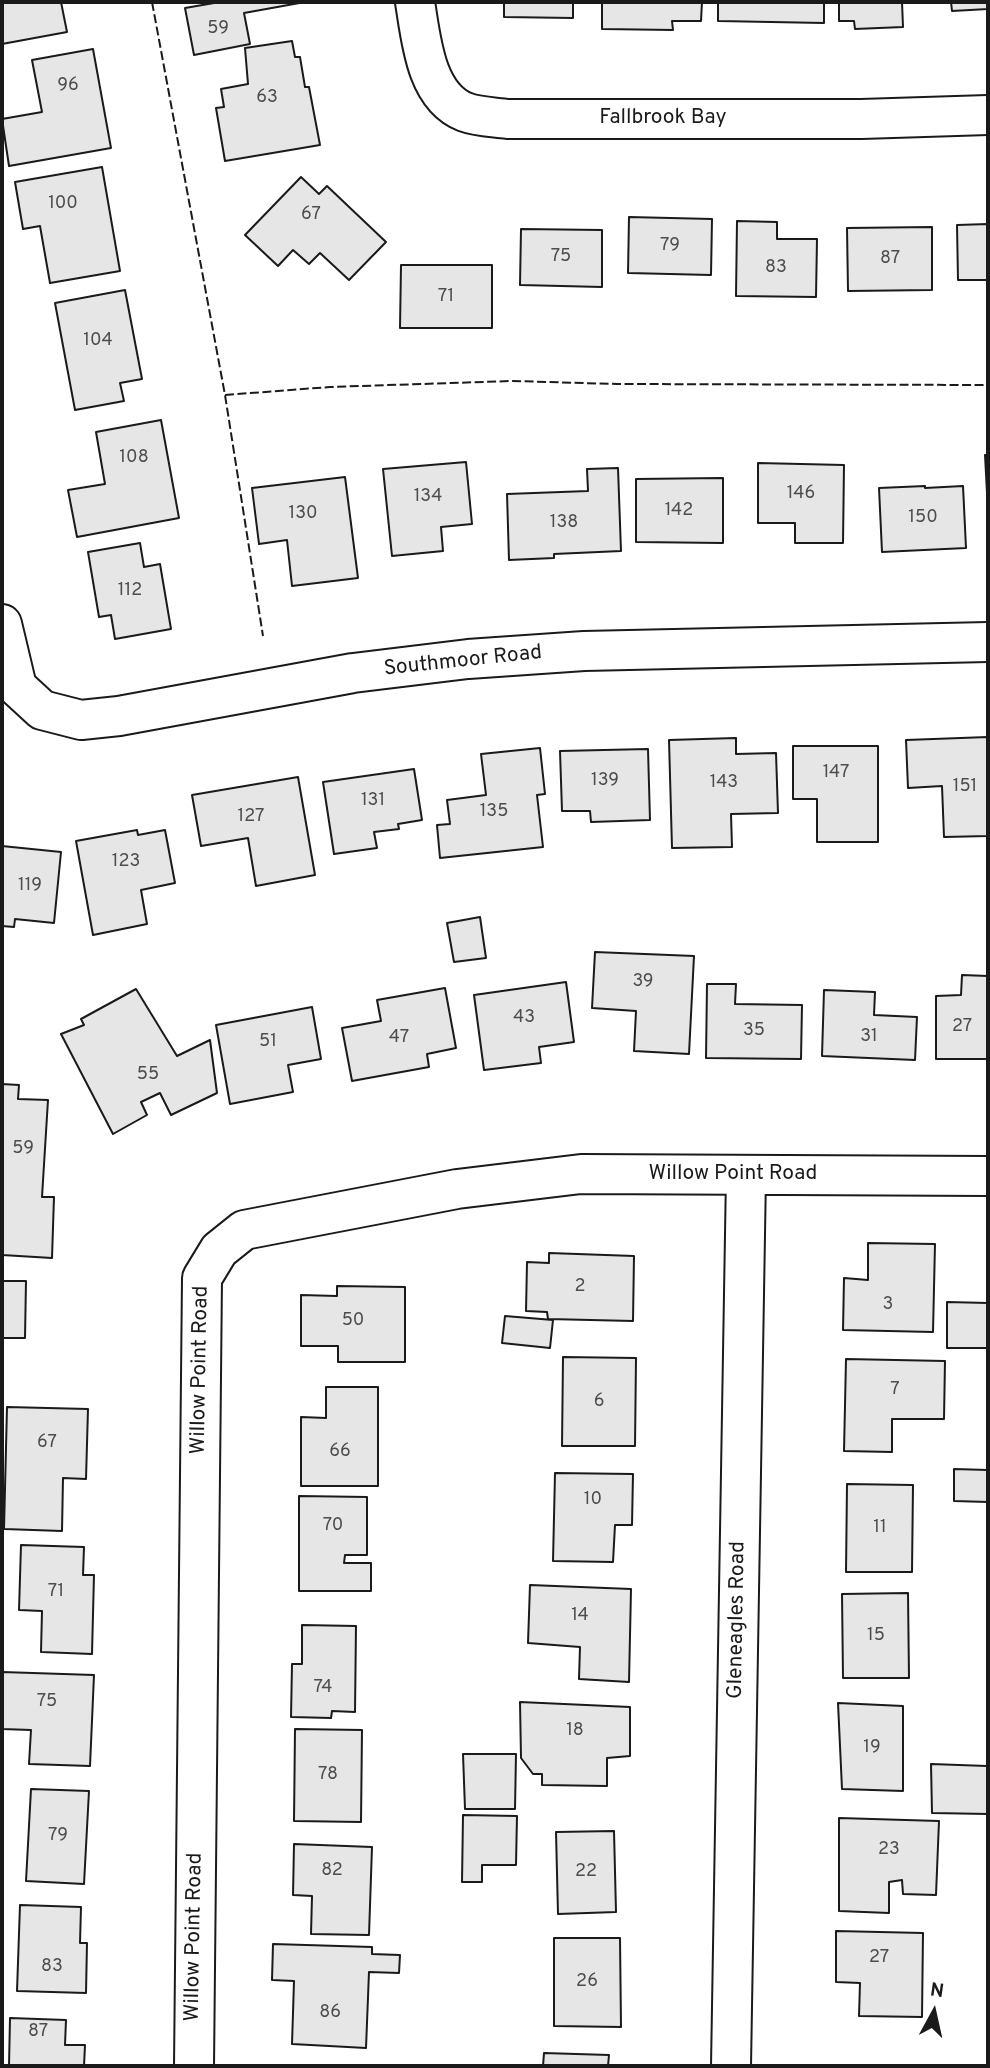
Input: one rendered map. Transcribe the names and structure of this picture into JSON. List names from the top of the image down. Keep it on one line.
{"streets":{"street":["Fallbrook Bay","Southmoor Road","Willow Point Road","Gleneagles Road"]},"crossings":[["Willow Point Road","Gleneagles Road"]],"house_numbers":["59","96","63","100","67","79","75","87","83","71","104","108","146","134","142","130","150","138","112","147","139","143","151","131","135","127","123","119","39","43","27","35","31","47","51","55","59","2","3","50","7","6","67","66","10","70","11","71","14","15","74","75","18","19","78","79","23","82","22","27","83","26","86","87"],"north":"top"}
